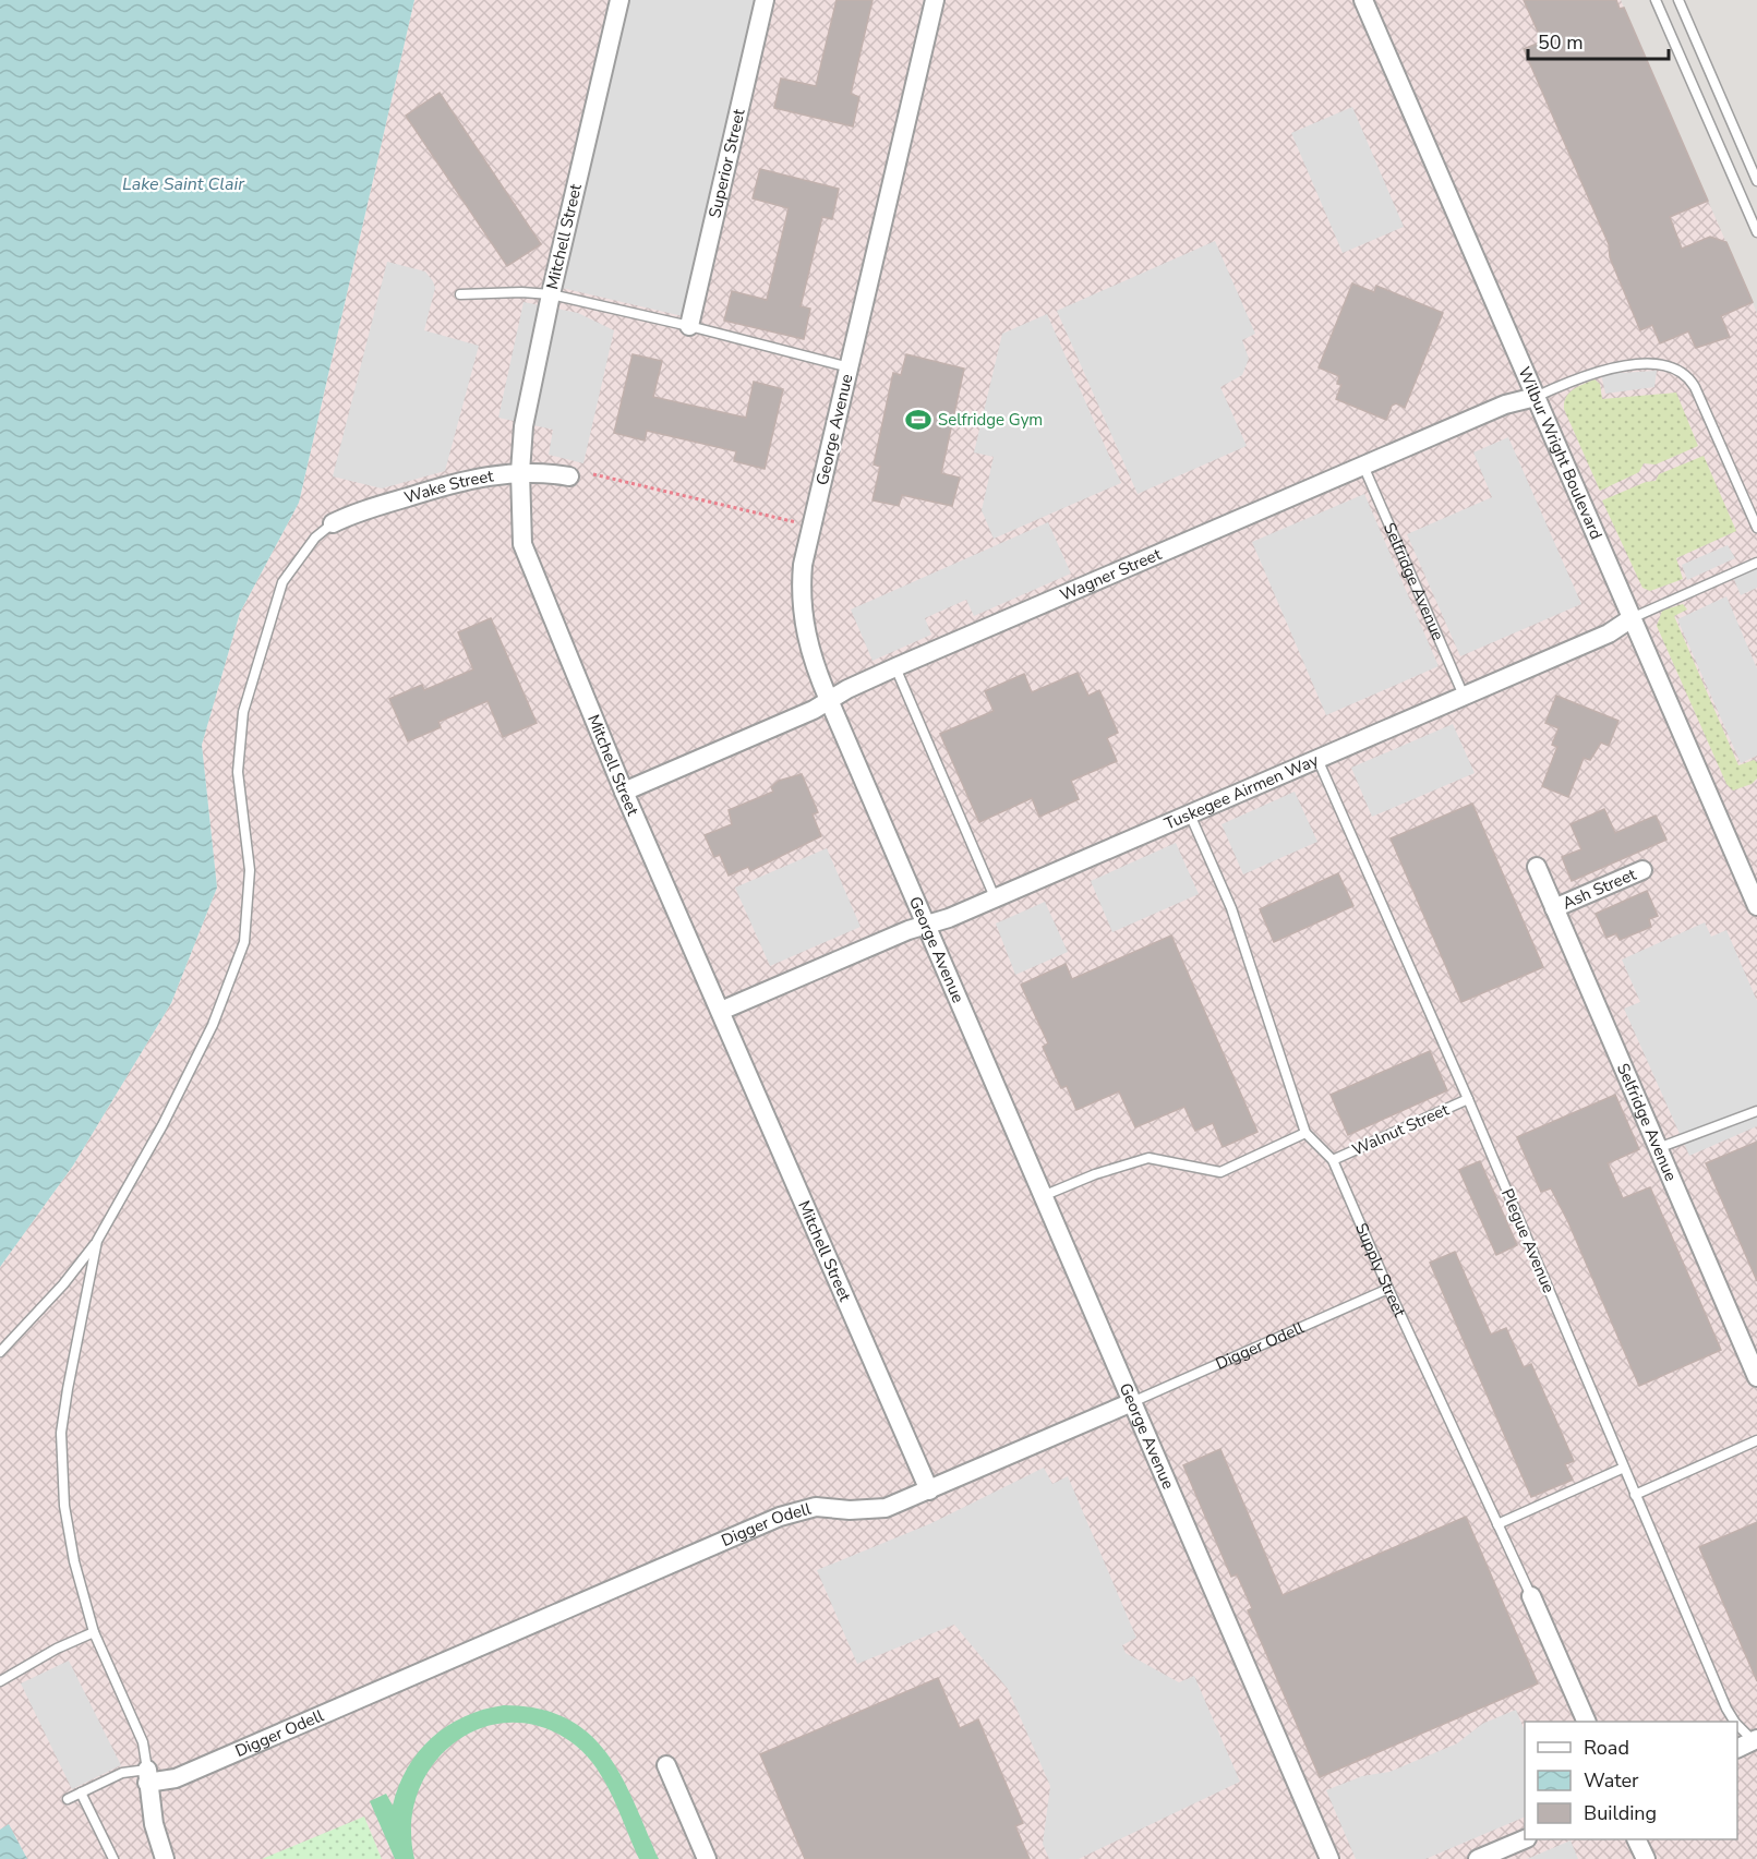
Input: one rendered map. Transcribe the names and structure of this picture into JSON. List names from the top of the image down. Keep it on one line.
{"streets":{"street":["Superior Street","Mitchell Street","George Avenue","Wilbur Wright Boulevard","Wake Street","Wagner Street","Selfridge Avenue","Tuskegee Airmen Way","Ash Street","Supply Street","Digger Odell"],"lane":["Walnut Street","Plegue Avenue"]},"crossings":[["Mitchell Street","Wake Street"],["Mitchell Street","Wagner Street"],["Mitchell Street","Tuskegee Airmen Way"],["Mitchell Street","Digger Odell"],["George Avenue","Wagner Street"],["George Avenue","Tuskegee Airmen Way"],["George Avenue","Digger Odell"],["Wilbur Wright Boulevard","Wagner Street"],["Wilbur Wright Boulevard","Tuskegee Airmen Way"],["Wagner Street","Selfridge Avenue"],["Selfridge Avenue","Tuskegee Airmen Way"],["Selfridge Avenue","Ash Street"],["Tuskegee Airmen Way","Plegue Avenue"],["Tuskegee Airmen Way","Supply Street"],["Walnut Street","Plegue Avenue"],["Walnut Street","Supply Street"],["Supply Street","Digger Odell"]],"water":["Lake Saint Clair"],"places":{"sports":["Selfridge Gym"]},"legend":["Road","Water","Building"],"scale_bar":"50 m"}
